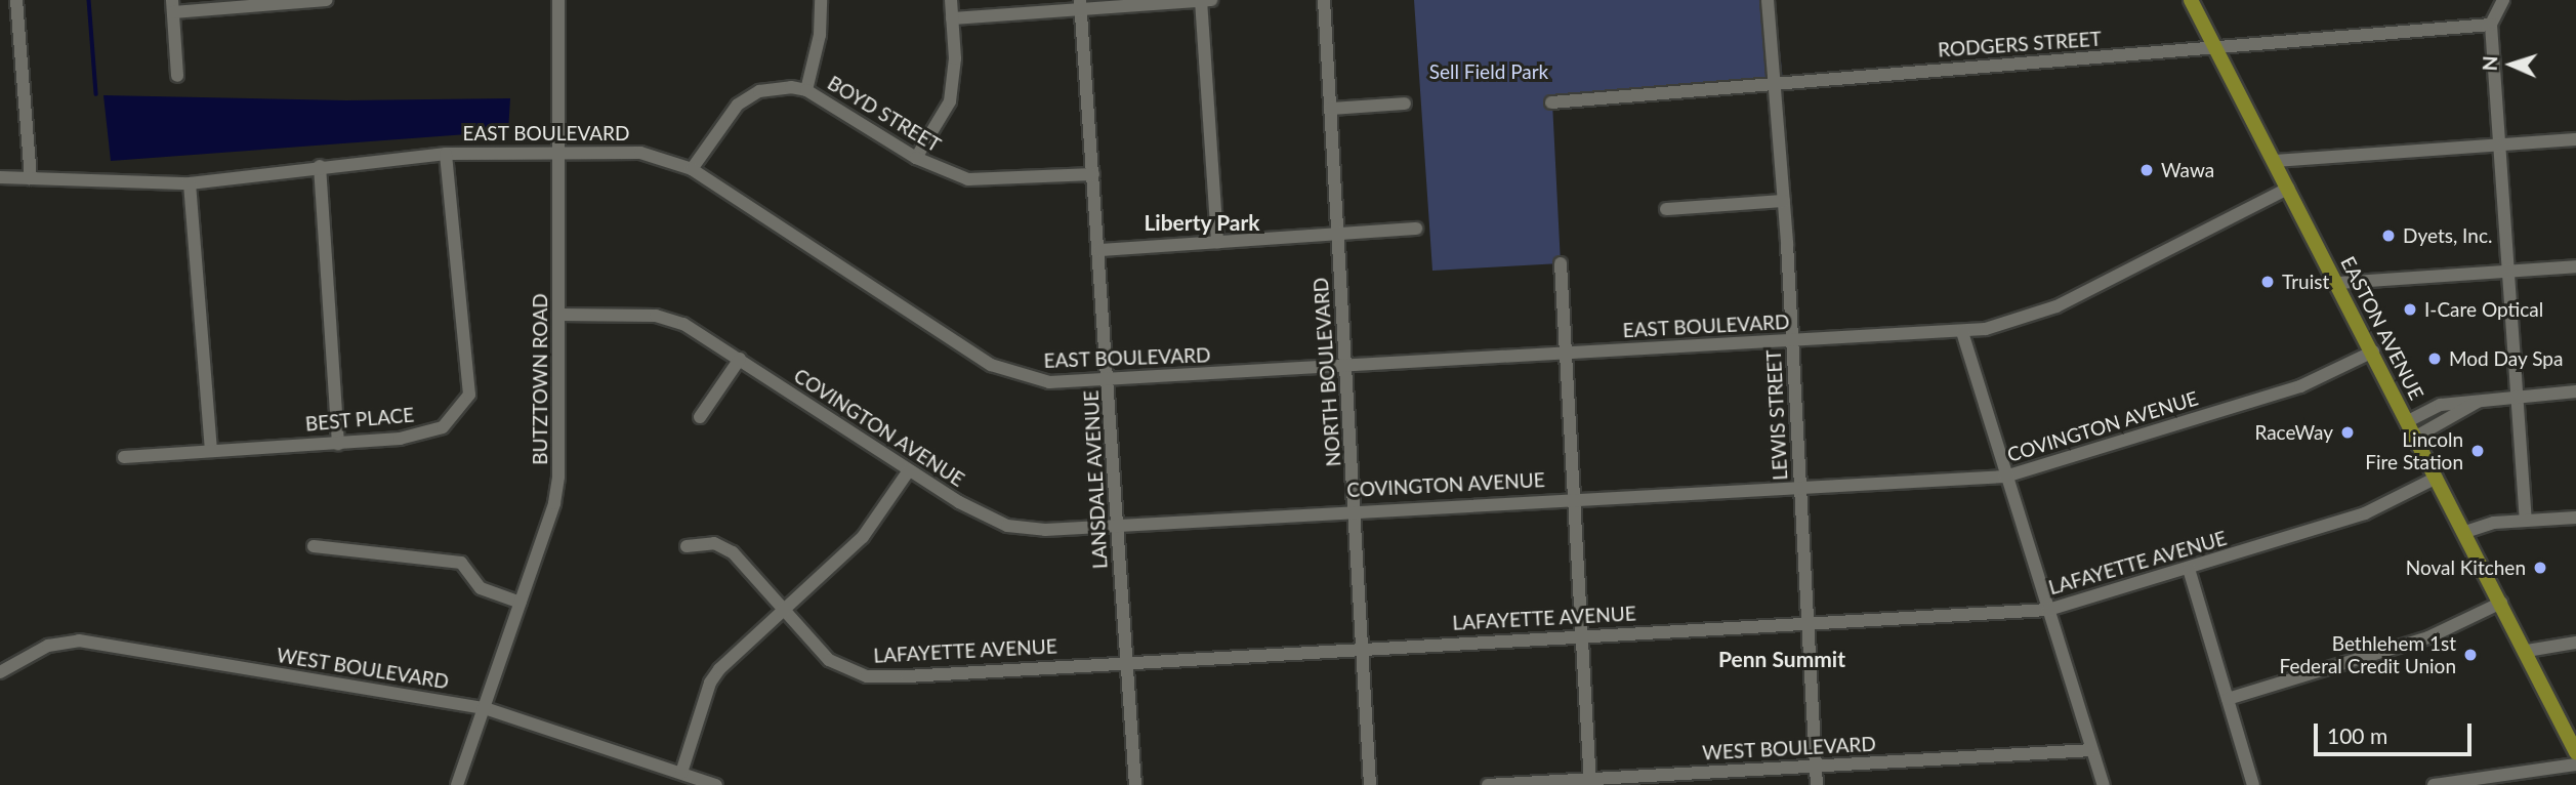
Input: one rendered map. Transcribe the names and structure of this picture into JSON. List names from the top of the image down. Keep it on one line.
{"streets":{"main road":["EASTON AVENUE"],"street":["RODGERS STREET","BOYD STREET","EAST BOULEVARD","NORTH BOULEVARD","BUTZTOWN ROAD","LEWIS STREET","BEST PLACE","COVINGTON AVENUE","LANSDALE AVENUE","LAFAYETTE AVENUE","WEST BOULEVARD"]},"crossings":[["RODGERS STREET","EASTON AVENUE"],["RODGERS STREET","LEWIS STREET"],["BOYD STREET","EAST BOULEVARD"],["BOYD STREET","LANSDALE AVENUE"],["EAST BOULEVARD","EASTON AVENUE"],["EAST BOULEVARD","NORTH BOULEVARD"],["EAST BOULEVARD","BUTZTOWN ROAD"],["EAST BOULEVARD","LEWIS STREET"],["EAST BOULEVARD","BEST PLACE"],["EAST BOULEVARD","LANSDALE AVENUE"],["EASTON AVENUE","COVINGTON AVENUE"],["EASTON AVENUE","LAFAYETTE AVENUE"],["NORTH BOULEVARD","COVINGTON AVENUE"],["NORTH BOULEVARD","LAFAYETTE AVENUE"],["BUTZTOWN ROAD","COVINGTON AVENUE"],["BUTZTOWN ROAD","WEST BOULEVARD"],["LEWIS STREET","COVINGTON AVENUE"],["LEWIS STREET","LAFAYETTE AVENUE"],["LEWIS STREET","WEST BOULEVARD"],["COVINGTON AVENUE","LANSDALE AVENUE"],["LANSDALE AVENUE","LAFAYETTE AVENUE"]],"districts":["Liberty Park","Penn Summit"],"parks":["Sell Field Park"],"places":["Wawa","Dyets, Inc.","Truist","I-Care Optical","Mod Day Spa","RaceWay","Lincoln Fire Station","Noval Kitchen","Bethlehem 1st Federal Credit Union"],"scale_bar":"100 m","north":"left"}
